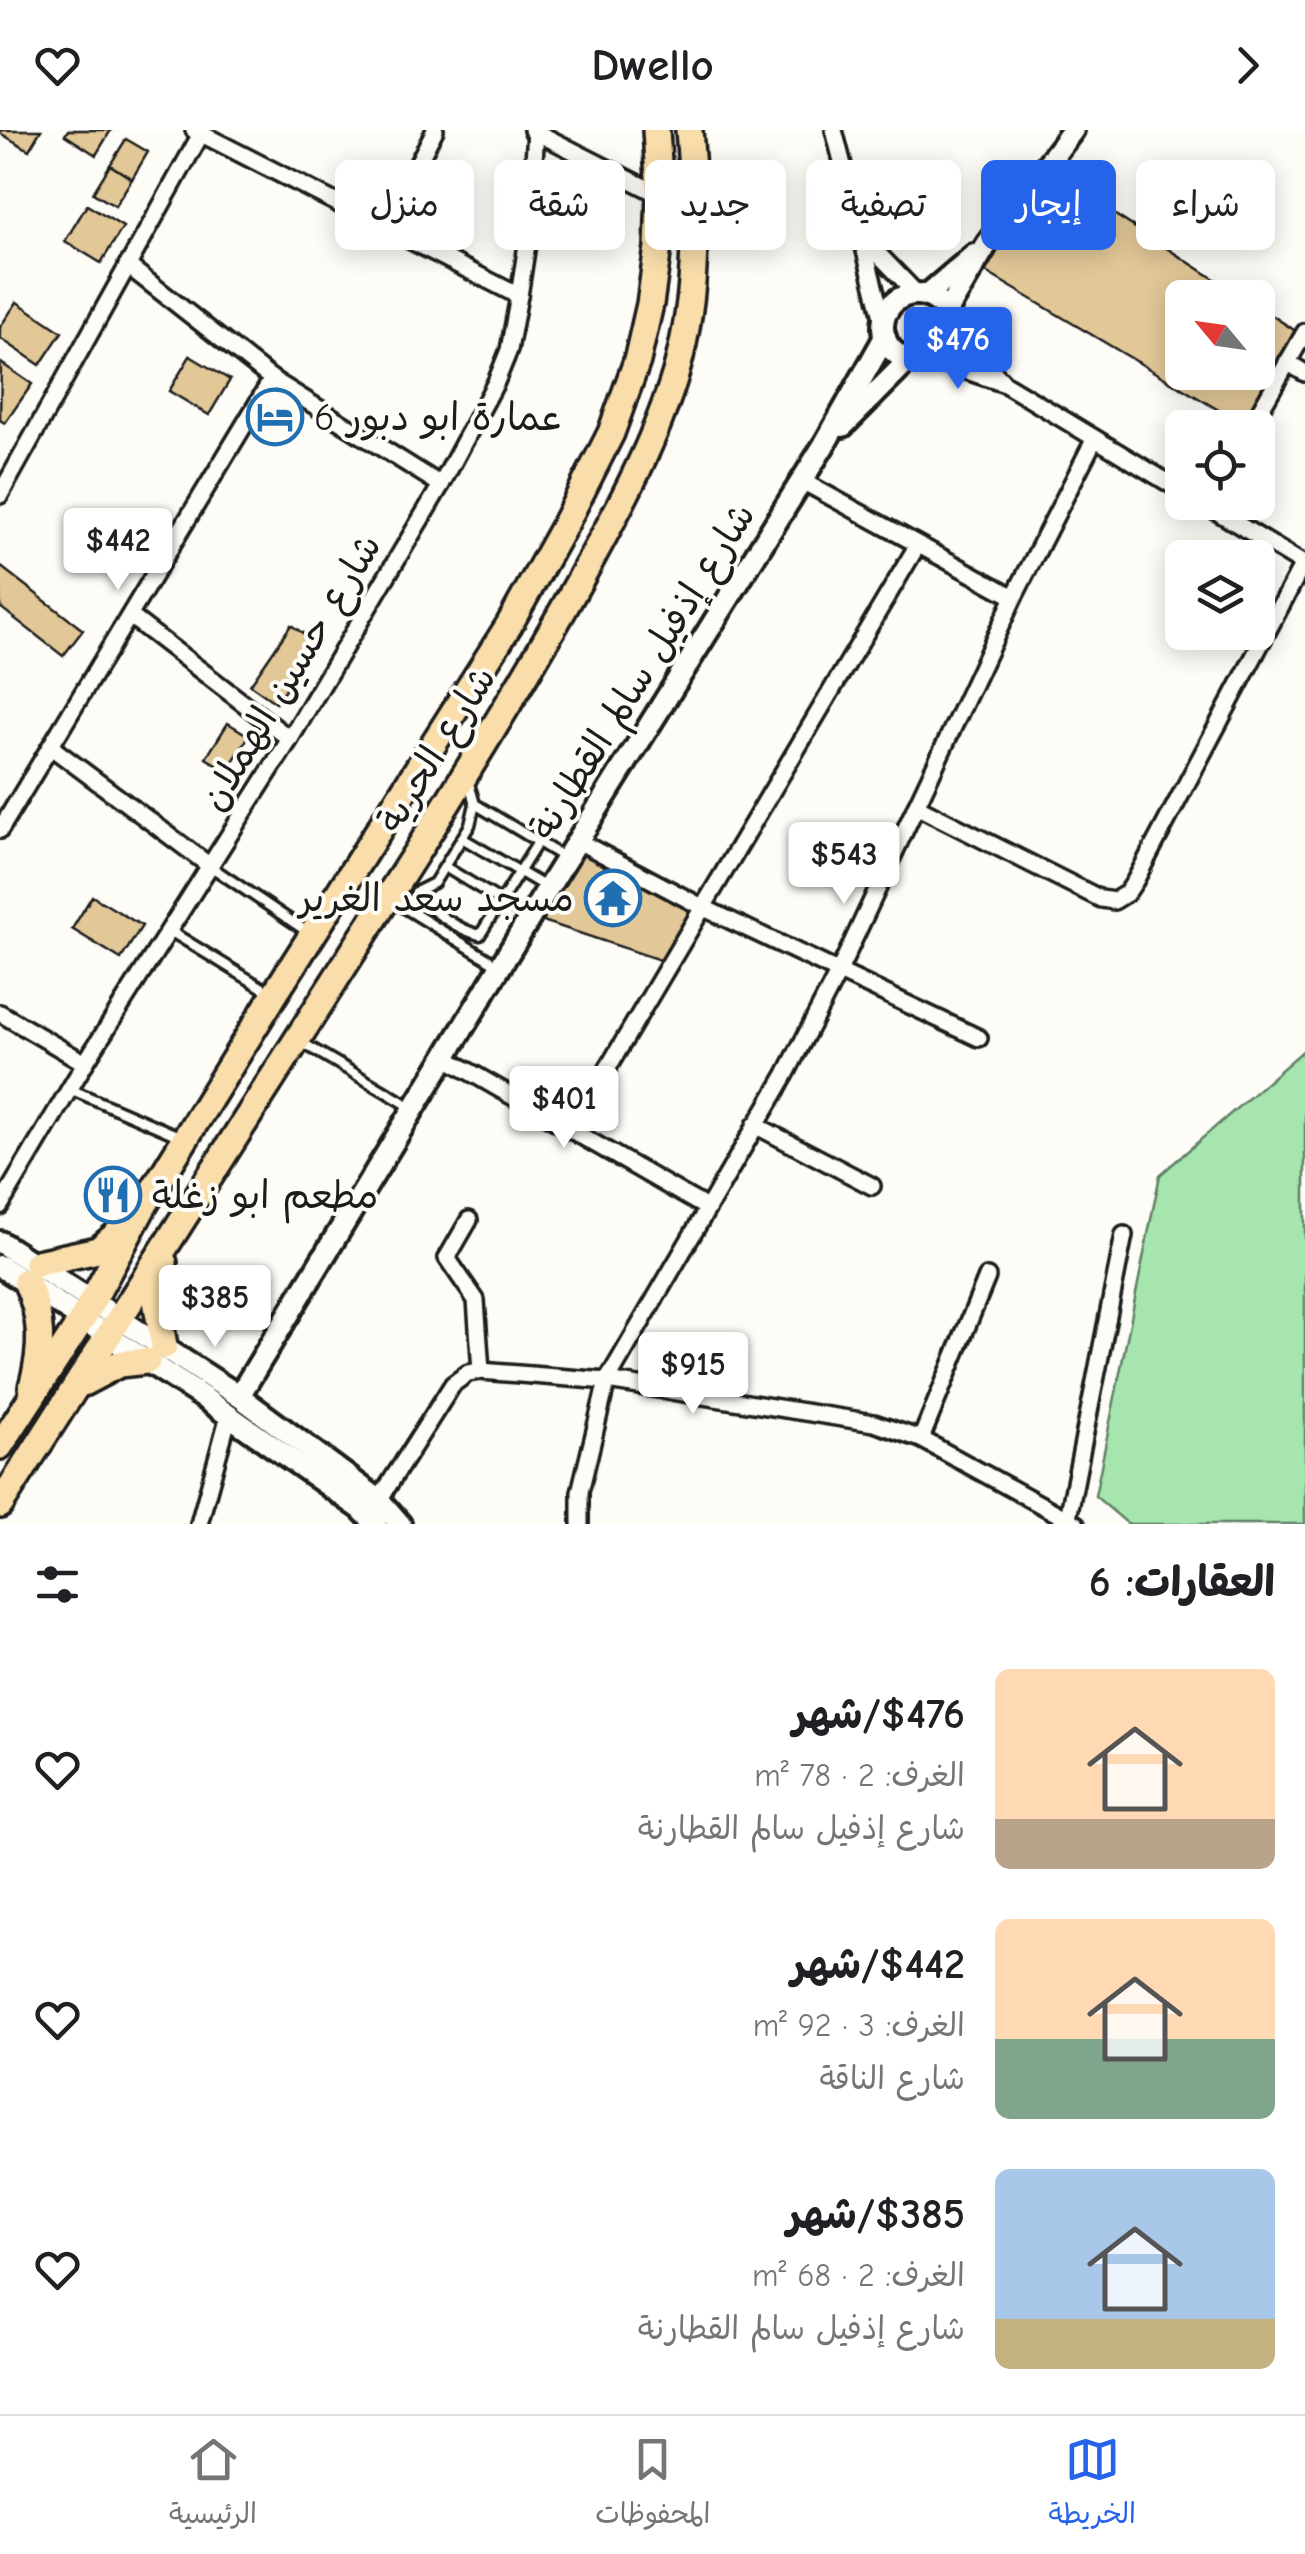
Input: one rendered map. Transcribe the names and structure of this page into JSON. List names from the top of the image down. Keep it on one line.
{"streets":{"highway":["شارع الحرية"],"street":["شارع إذفيل سالم القطارنة","شارع حسين الهملان"]},"places":{"hotel":["عمارة ابو دبور 6"],"temple":["مسجد سعد الغرير"],"restaurant":["مطعم ابو زغلة"]},"north":"top left","page":{"header":"Dwello","chip":["شراء","إيجار","تصفية","جديد","شقة","منزل"],"price":["$476","$442","$543","$401","$385","$915"],"heading":"العقارات: 6","list":[{"name":"$476/شهر","note":"الغرف: 2 · 78 m² · شارع إذفيل سالم القطارنة"},{"name":"$442/شهر","note":"الغرف: 3 · 92 m² · شارع الناقة"},{"name":"$385/شهر","note":"الغرف: 2 · 68 m² · شارع إذفيل سالم القطارنة"}],"tabs":["الخريطة","المحفوظات","الرئيسية"]}}
